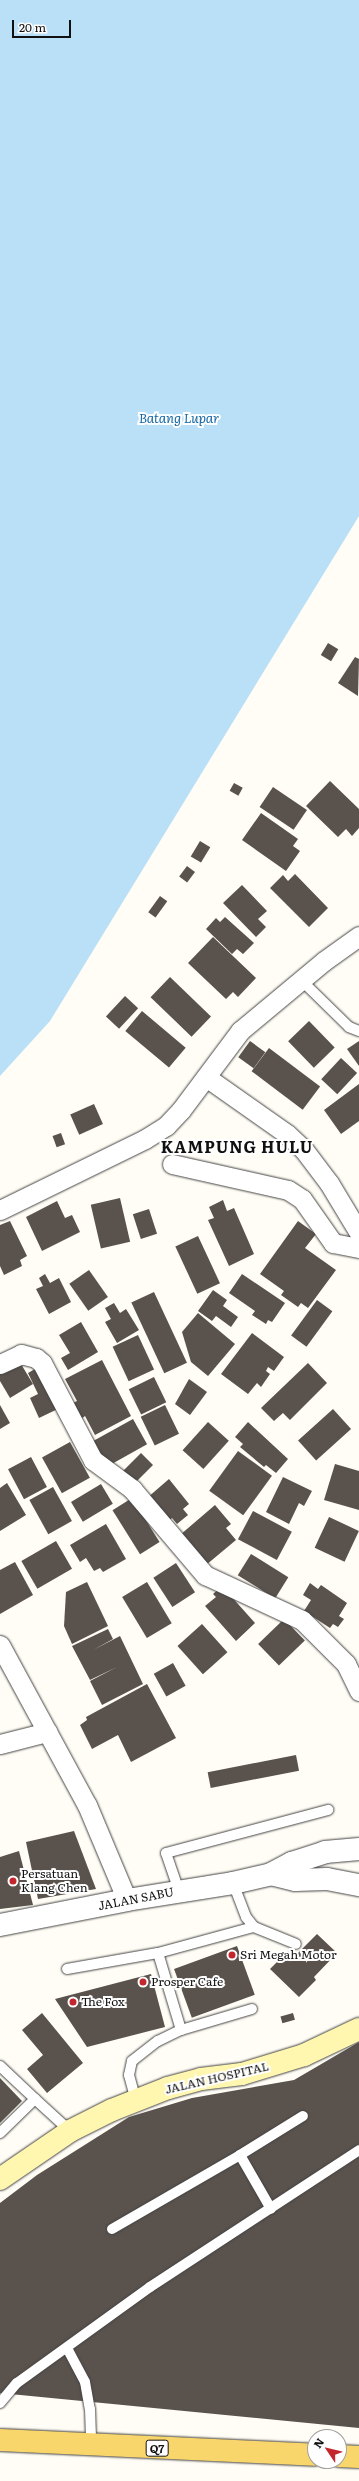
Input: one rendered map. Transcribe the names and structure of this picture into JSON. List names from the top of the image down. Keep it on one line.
{"streets":{"main road":["JALAN HOSPITAL","Q7"],"street":["JALAN SABU"]},"districts":["KAMPUNG HULU"],"water":["Batang Lupar"],"places":["Persatuan Klang Chen","Sri Megah Motor","Prosper Cafe","The Fox"],"scale_bar":"20 m","north":"top left"}
